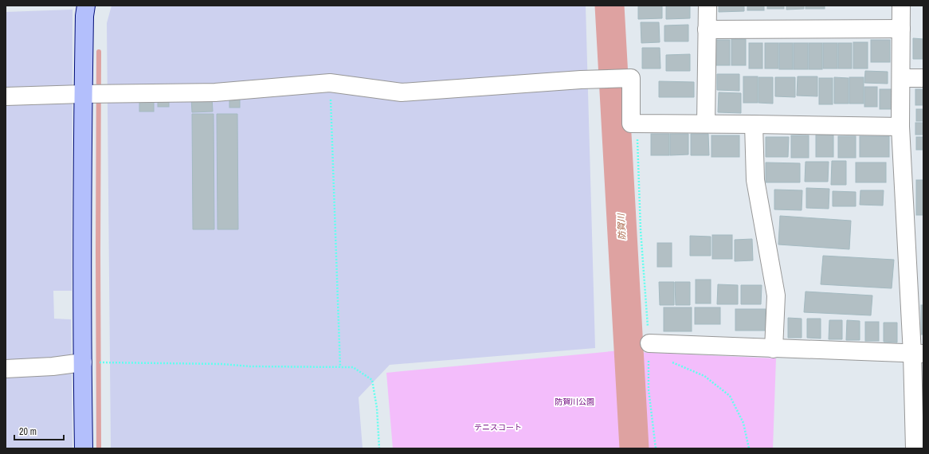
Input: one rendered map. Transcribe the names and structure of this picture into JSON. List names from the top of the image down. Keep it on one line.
{"water":["防賀川"],"parks":["防賀川公園","テニスコート"],"scale_bar":"20 m"}
